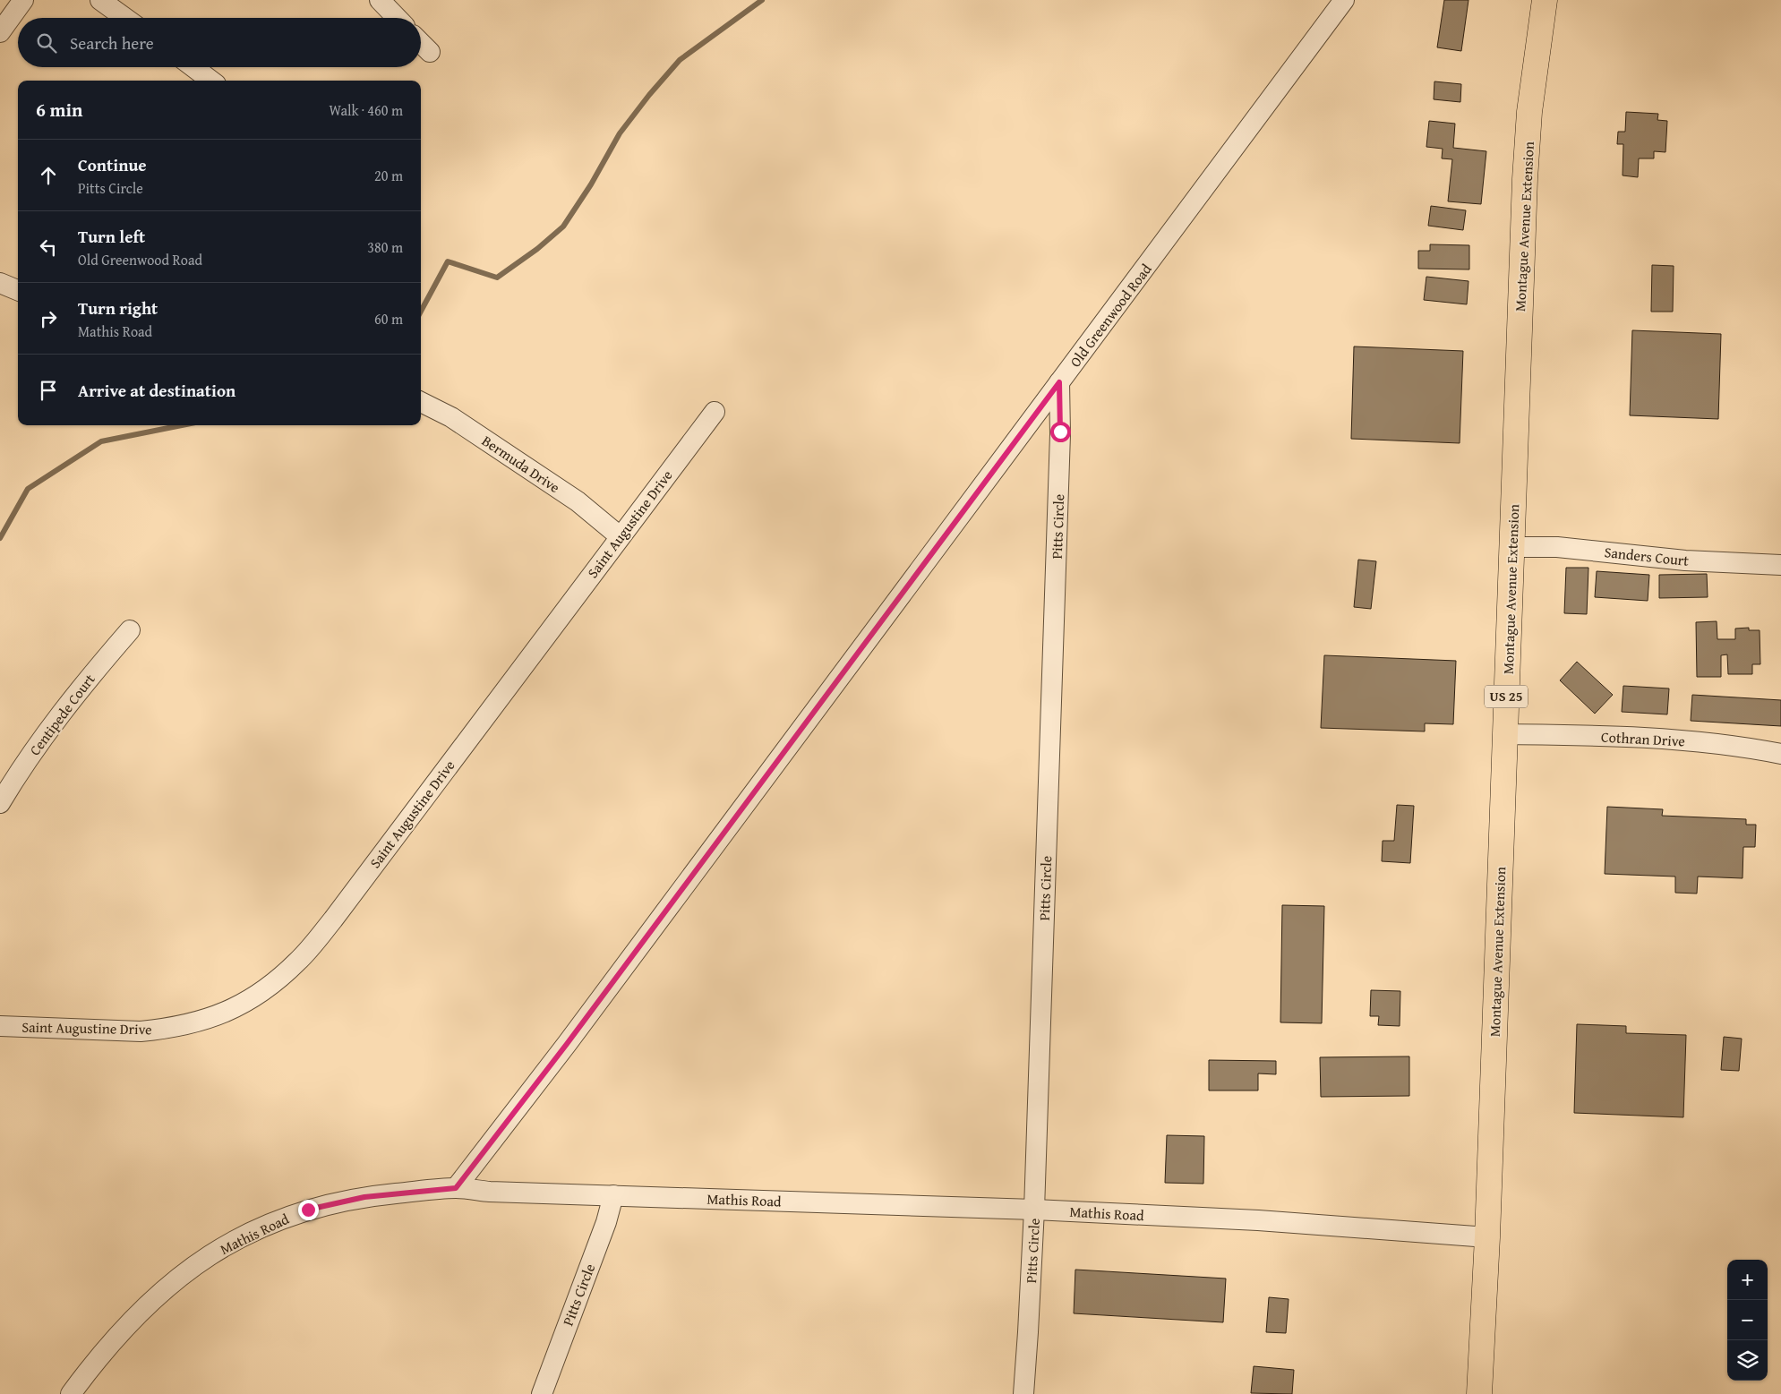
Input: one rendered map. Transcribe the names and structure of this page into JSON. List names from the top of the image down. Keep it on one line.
{"streets":{"highway":["Montague Avenue Extension","US 25"],"street":["Old Greenwood Road","Bermuda Drive","Saint Augustine Drive","Pitts Circle","Sanders Court","Centipede Court","Cothran Drive","Mathis Road"]},"crossings":[["Montague Avenue Extension","Sanders Court"],["Montague Avenue Extension","Cothran Drive"],["Montague Avenue Extension","Mathis Road"],["Old Greenwood Road","Pitts Circle"],["Old Greenwood Road","Mathis Road"],["Bermuda Drive","Saint Augustine Drive"],["Pitts Circle","Mathis Road"]],"page":{"search":"Search here","heading":["6 min","Walk · 460 m"],"list":[["Continue","Pitts Circle","20 m"],["Turn left","Old Greenwood Road","380 m"],["Turn right","Mathis Road","60 m"],"Arrive at destination"],"map_buttons":["+","−"]}}
